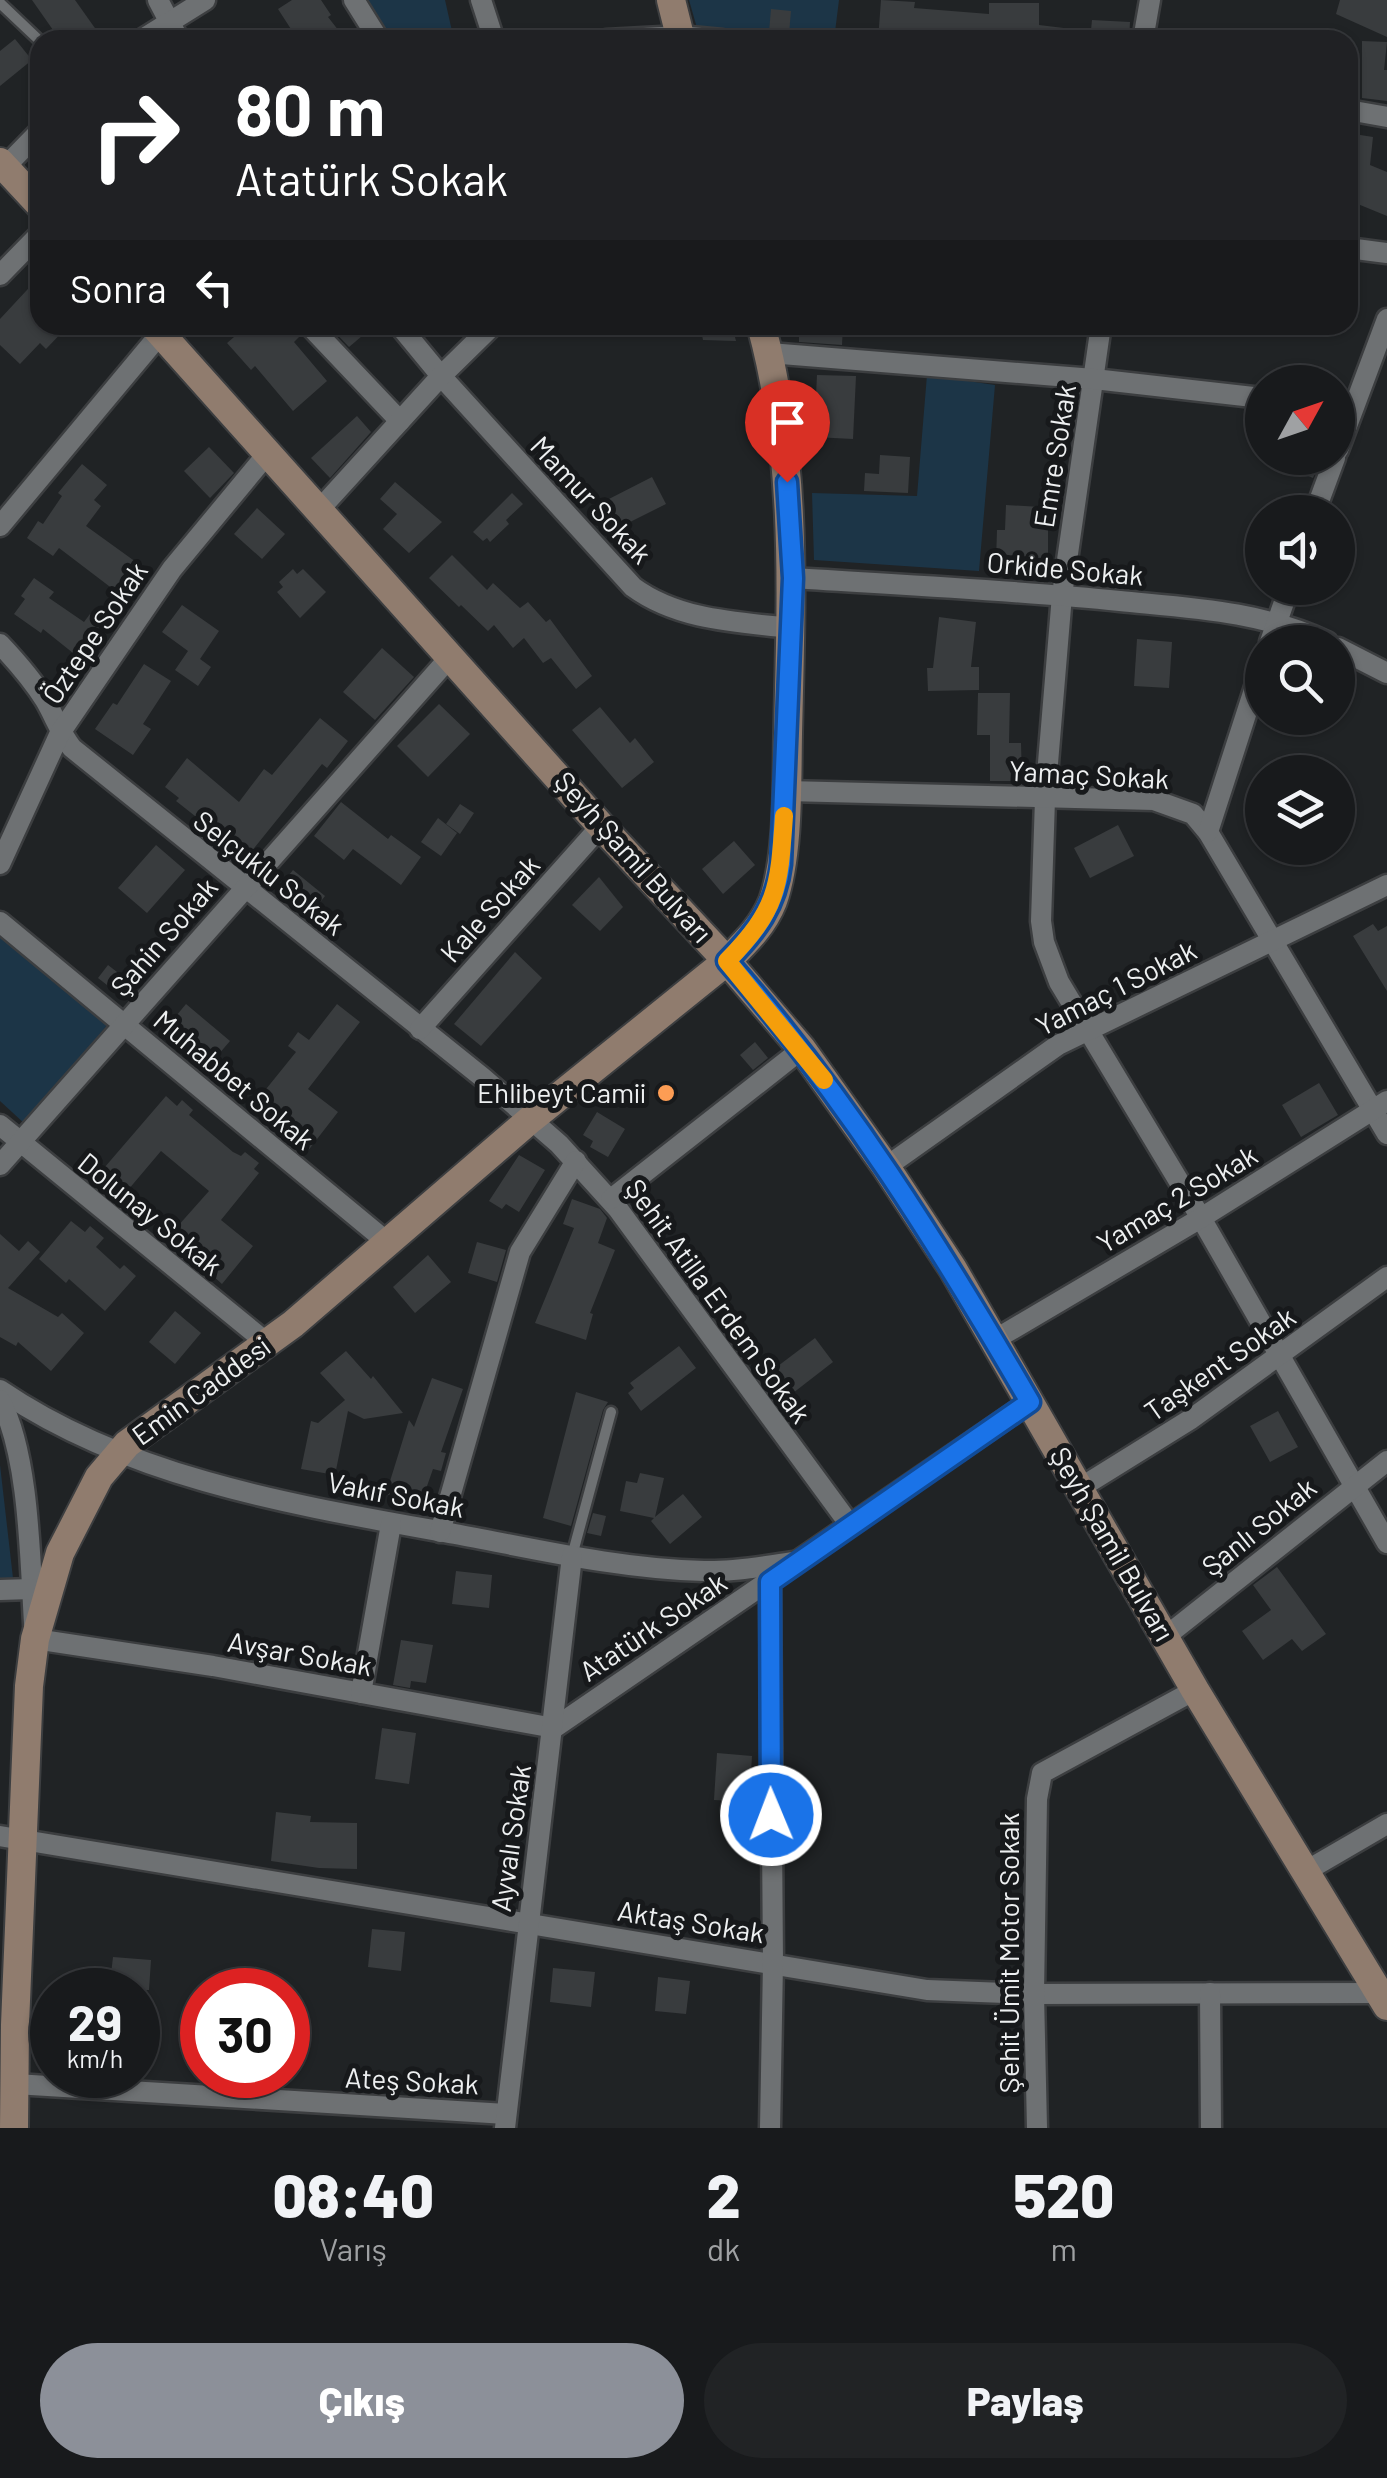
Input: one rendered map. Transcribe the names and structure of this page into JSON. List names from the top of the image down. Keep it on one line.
{"streets":{"street":["Emre Sokak","Mamur Sokak","Orkide Sokak","Öztepe Sokak","Yamaç Sokak","Şeyh Şamil Bulvarı","Selçuklu Sokak","Kale Sokak","Şahin Sokak","Yamaç 1 Sokak","Muhabbet Sokak","Yamaç 2 Sokak","Dolunay Sokak","Şehit Atilla Erdem Sokak","Taşkent Sokak","Emin Caddesi","Vakıf Sokak","Şanlı Sokak","Atatürk Sokak","Avşar Sokak","Ayvalı Sokak","Aktaş Sokak","Şehit Ümit Motor Sokak","Ateş Sokak"]},"crossings":[["Emre Sokak","Orkide Sokak"],["Emre Sokak","Yamaç Sokak"],["Emre Sokak","Yamaç 1 Sokak"],["Emre Sokak","Yamaç 2 Sokak"],["Emre Sokak","Taşkent Sokak"],["Emre Sokak","Şanlı Sokak"],["Mamur Sokak","Emin Caddesi"],["Orkide Sokak","Emin Caddesi"],["Öztepe Sokak","Şeyh Şamil Bulvarı"],["Öztepe Sokak","Selçuklu Sokak"],["Yamaç Sokak","Yamaç 1 Sokak"],["Yamaç Sokak","Yamaç 2 Sokak"],["Yamaç Sokak","Emin Caddesi"],["Şeyh Şamil Bulvarı","Kale Sokak"],["Şeyh Şamil Bulvarı","Şahin Sokak"],["Şeyh Şamil Bulvarı","Yamaç 1 Sokak"],["Şeyh Şamil Bulvarı","Yamaç 2 Sokak"],["Şeyh Şamil Bulvarı","Taşkent Sokak"],["Şeyh Şamil Bulvarı","Emin Caddesi"],["Şeyh Şamil Bulvarı","Şanlı Sokak"],["Şeyh Şamil Bulvarı","Atatürk Sokak"],["Şeyh Şamil Bulvarı","Aktaş Sokak"],["Şeyh Şamil Bulvarı","Şehit Ümit Motor Sokak"],["Selçuklu Sokak","Kale Sokak"],["Selçuklu Sokak","Şahin Sokak"],["Selçuklu Sokak","Şehit Atilla Erdem Sokak"],["Selçuklu Sokak","Emin Caddesi"],["Şahin Sokak","Muhabbet Sokak"],["Şahin Sokak","Dolunay Sokak"],["Muhabbet Sokak","Emin Caddesi"],["Dolunay Sokak","Emin Caddesi"],["Şehit Atilla Erdem Sokak","Emin Caddesi"],["Şehit Atilla Erdem Sokak","Atatürk Sokak"],["Emin Caddesi","Vakıf Sokak"],["Emin Caddesi","Avşar Sokak"],["Emin Caddesi","Aktaş Sokak"],["Emin Caddesi","Ateş Sokak"],["Vakıf Sokak","Atatürk Sokak"],["Vakıf Sokak","Ayvalı Sokak"],["Atatürk Sokak","Avşar Sokak"],["Atatürk Sokak","Ayvalı Sokak"],["Avşar Sokak","Ayvalı Sokak"],["Ayvalı Sokak","Aktaş Sokak"],["Ayvalı Sokak","Ateş Sokak"],["Aktaş Sokak","Şehit Ümit Motor Sokak"]],"places":["Ehlibeyt Camii"],"north":"top right","page":{"turn":["80 m","Atatürk Sokak"],"then":"Sonra","speed":"29 km/h","limit":"30","eta":["08:40","Varış","2","dk","520","m"],"buttons":["Çıkış","Paylaş"]}}
